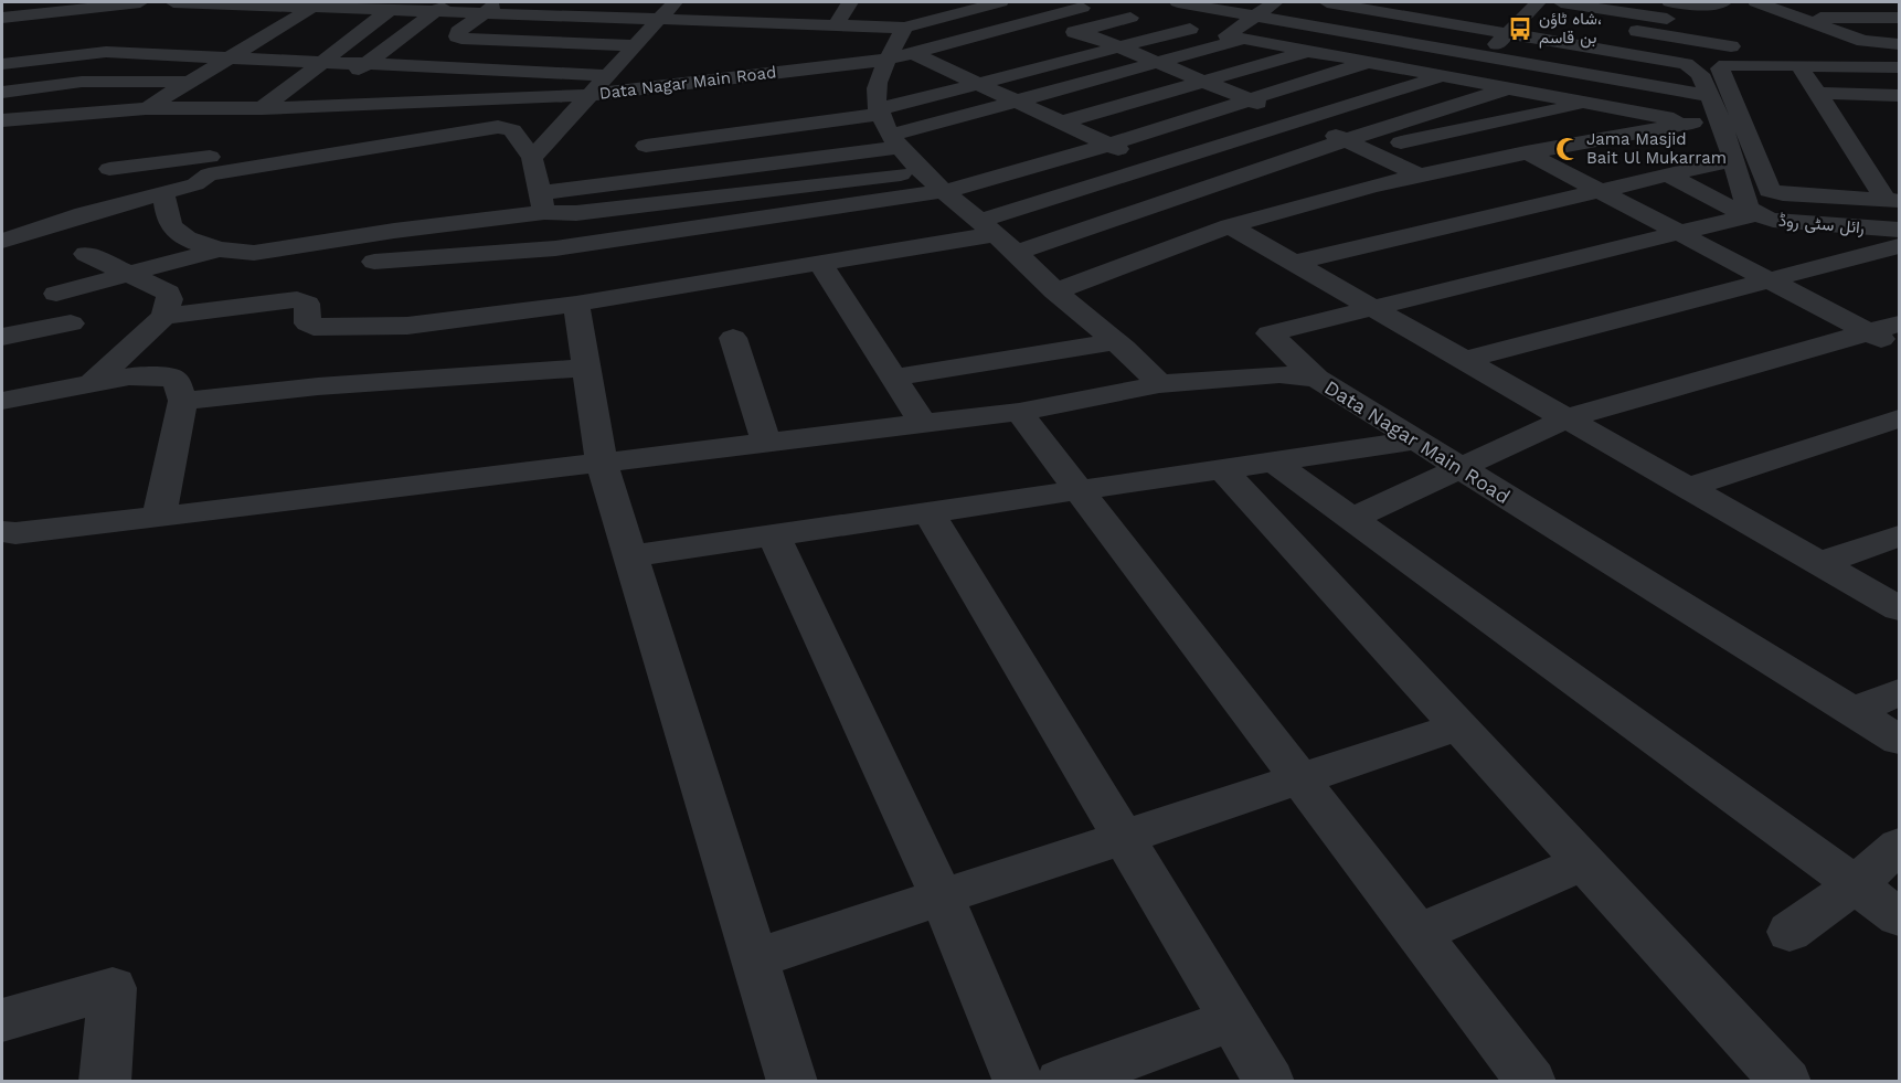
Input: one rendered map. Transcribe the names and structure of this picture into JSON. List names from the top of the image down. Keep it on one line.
{"streets":{"street":["Data Nagar Main Road","رائل سٹی روڈ"]},"crossings":[["Data Nagar Main Road","رائل سٹی روڈ"]],"places":{"bus stop":["شاہ ٹاؤن، بن قاسم"],"mosque":["Jama Masjid Bait Ul Mukarram"]}}
